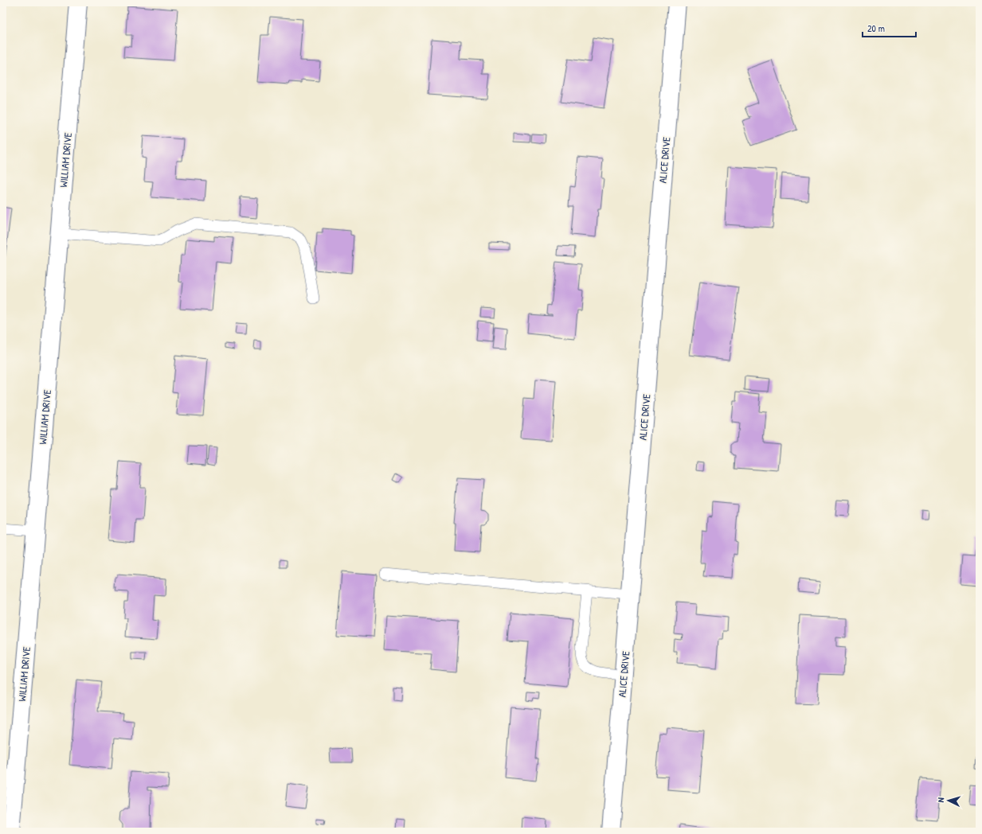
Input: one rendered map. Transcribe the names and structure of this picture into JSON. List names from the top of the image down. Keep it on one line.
{"streets":{"street":["WILLIAM DRIVE","ALICE DRIVE"]},"scale_bar":"20 m","north":"left"}
